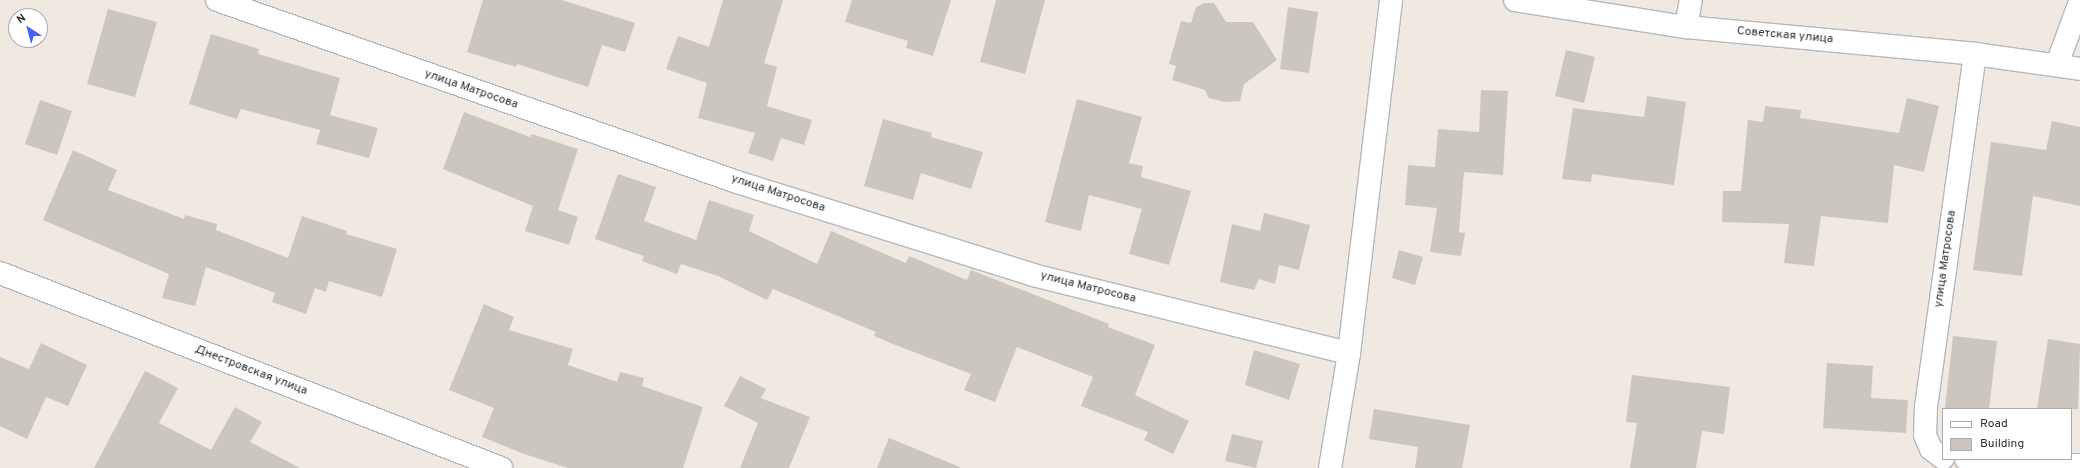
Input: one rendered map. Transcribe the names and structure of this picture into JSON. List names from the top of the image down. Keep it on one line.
{"streets":{"street":["Советская улица","улица Матросова","Днестровская улица"]},"crossings":[["Советская улица","улица Матросова"]],"legend":["Road","Building"],"north":"top left"}
